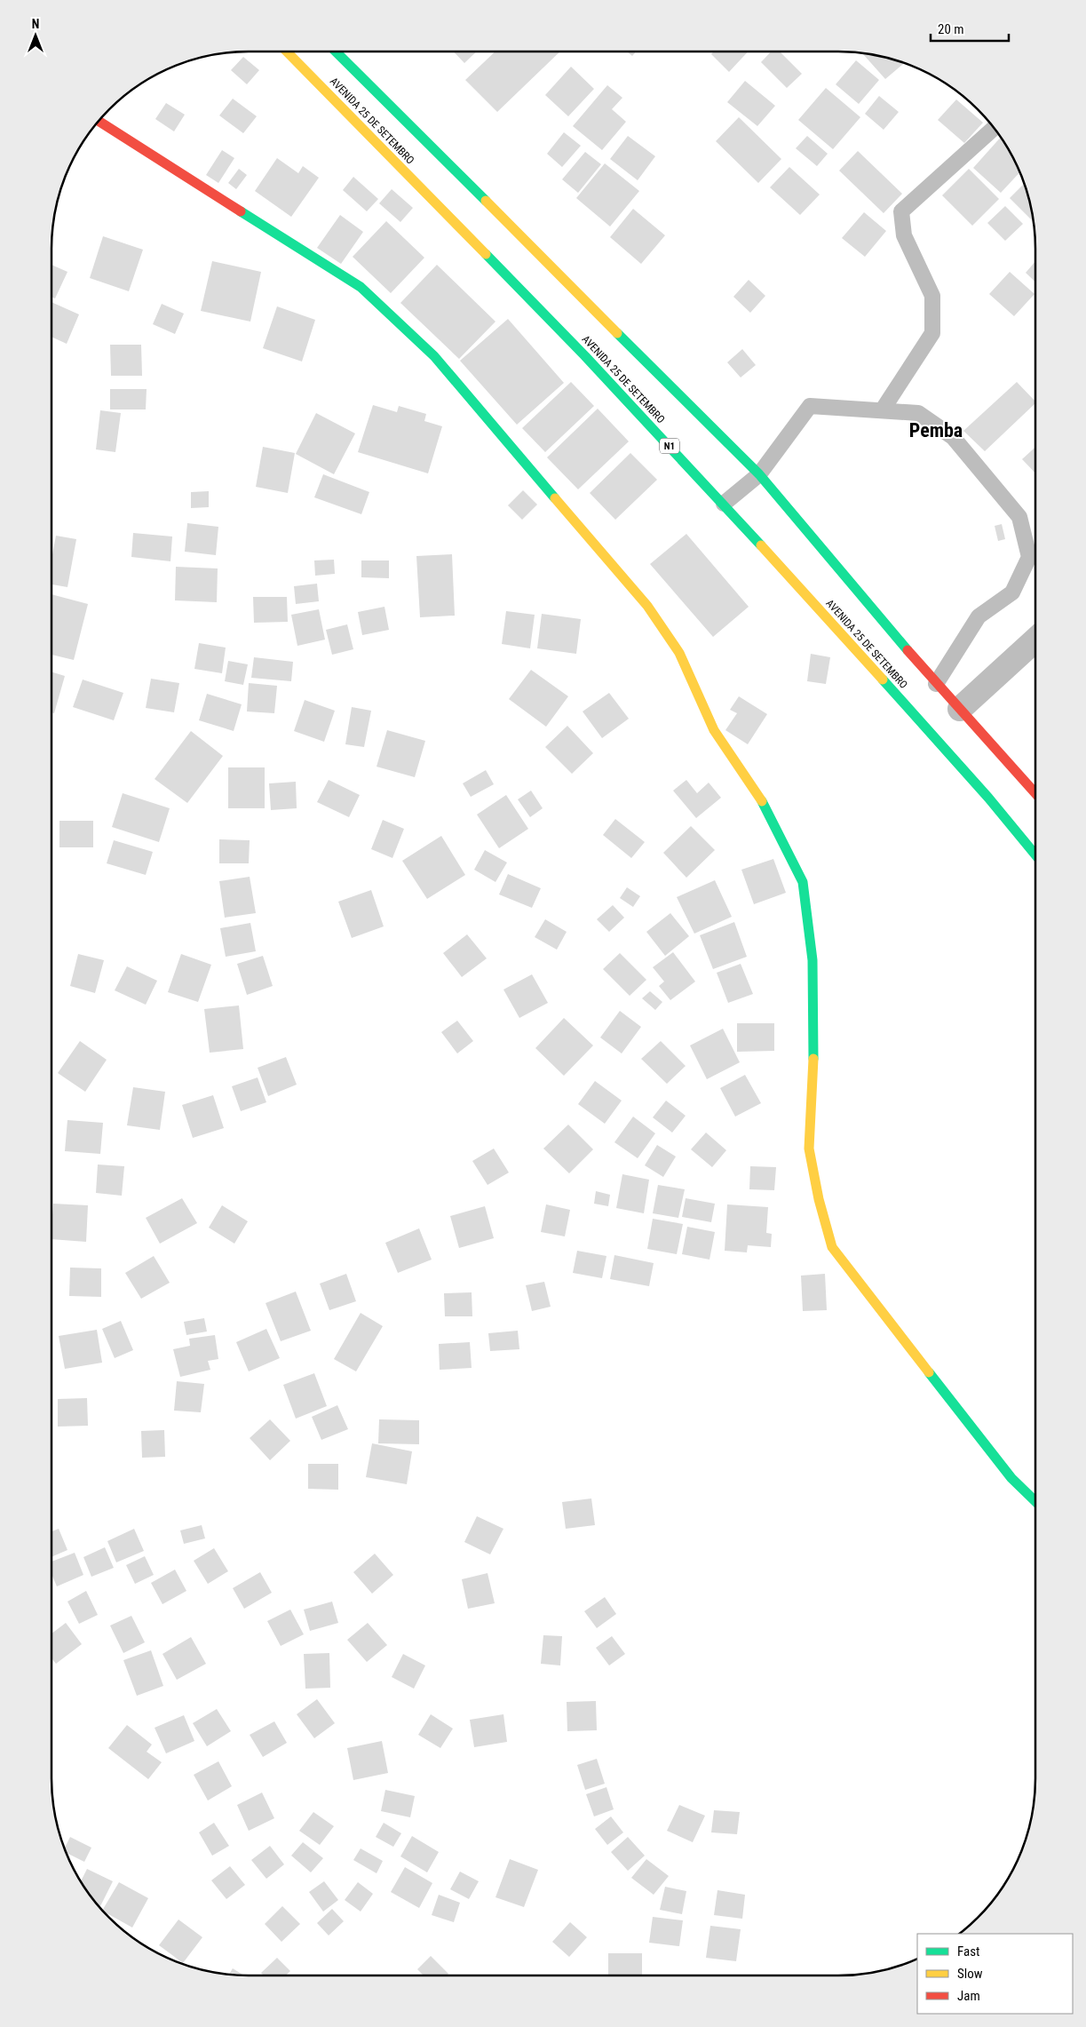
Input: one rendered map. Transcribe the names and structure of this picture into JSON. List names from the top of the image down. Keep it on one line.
{"streets":{"main road":["AVENIDA 25 DE SETEMBRO","N1"]},"districts":["Pemba"],"legend":["Fast","Slow","Jam"],"scale_bar":"20 m","north":"top"}
